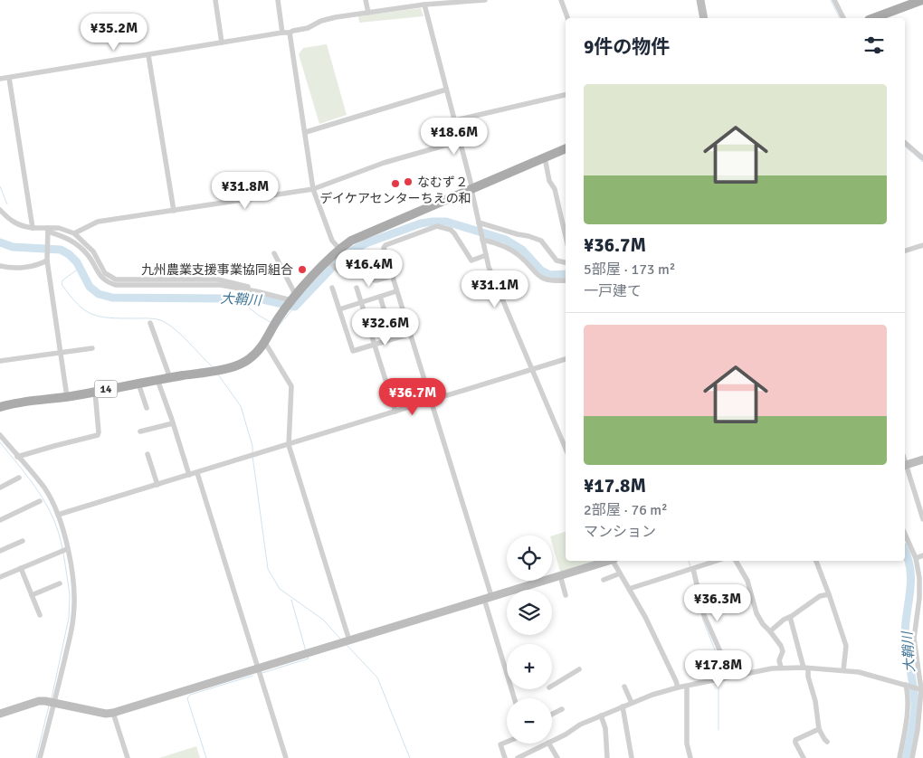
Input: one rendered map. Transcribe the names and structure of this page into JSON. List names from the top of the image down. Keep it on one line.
{"streets":{"main road":["14"]},"water":["大鞘川"],"places":["なむず２","デイケアセンターちえの和","九州農業支援事業協同組合"],"page":{"price":["¥35.2M","¥18.6M","¥31.8M","¥16.4M","¥31.1M","¥32.6M","¥36.7M","¥36.3M","¥17.8M"],"heading":"9件の物件","list":[{"name":"¥36.7M","note":"5部屋 · 173 m² · 一戸建て"},{"name":"¥17.8M","note":"2部屋 · 76 m² · マンション"}],"map_buttons":["+","−"]}}
